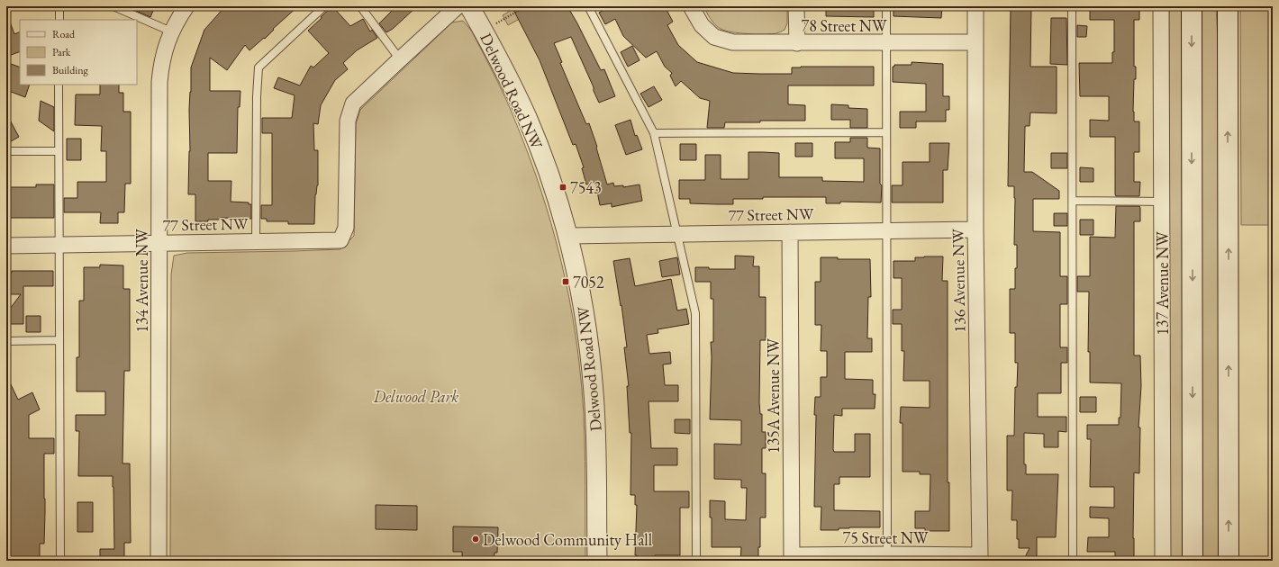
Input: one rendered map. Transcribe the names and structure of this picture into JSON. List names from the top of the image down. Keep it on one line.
{"streets":{"main road":["137 Avenue NW"],"street":["78 Street NW","Delwood Road NW","77 Street NW","134 Avenue NW","136 Avenue NW","135A Avenue NW","75 Street NW"]},"crossings":[["78 Street NW","136 Avenue NW"],["Delwood Road NW","77 Street NW"],["77 Street NW","134 Avenue NW"],["77 Street NW","136 Avenue NW"],["77 Street NW","135A Avenue NW"],["136 Avenue NW","75 Street NW"],["135A Avenue NW","75 Street NW"]],"parks":["Delwood Park"],"places":{"transit":["7543","7052"],"other":["Delwood Community Hall"]},"legend":["Road","Park","Building"]}
